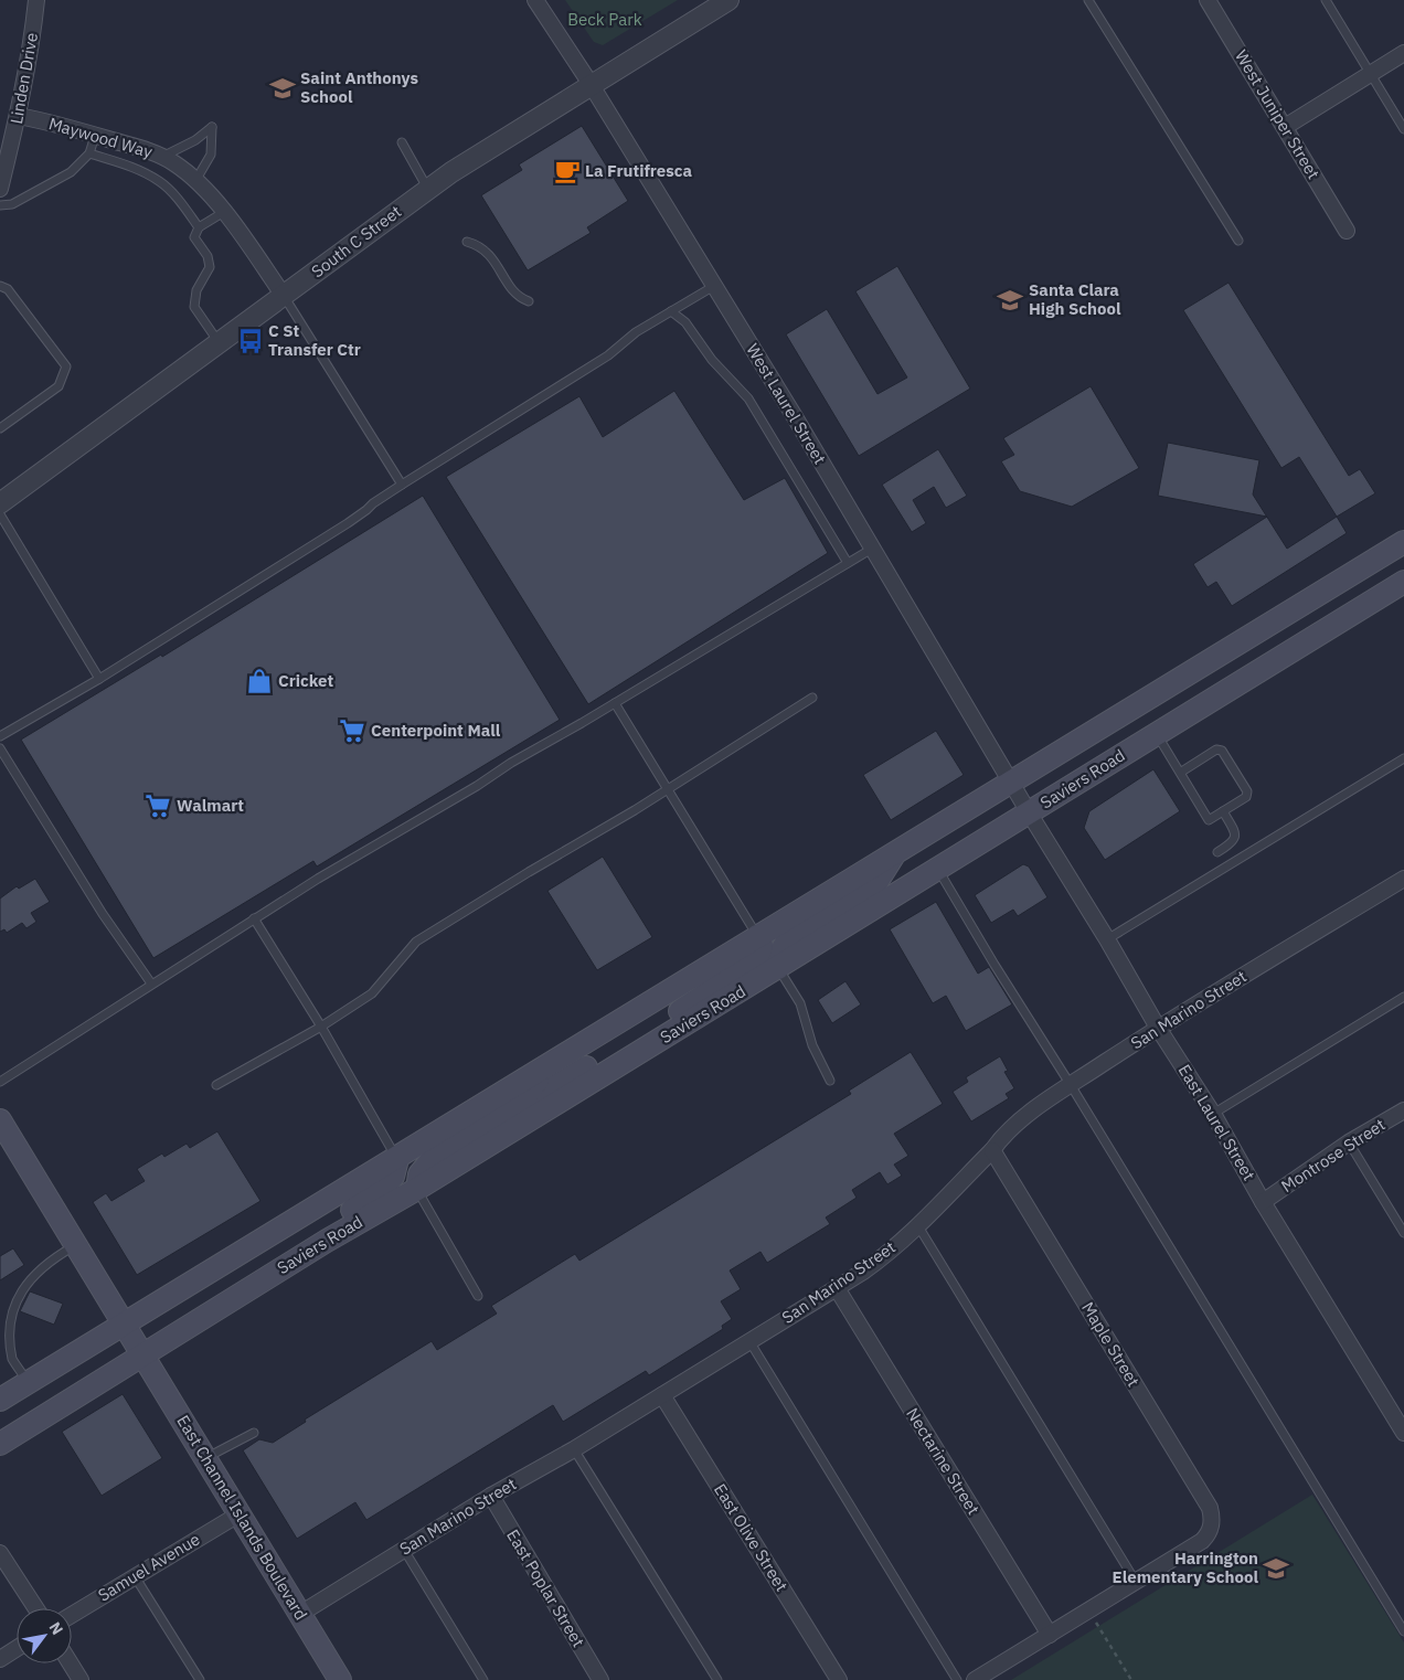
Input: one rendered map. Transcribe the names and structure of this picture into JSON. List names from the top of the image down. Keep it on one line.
{"streets":{"main road":["Saviers Road","East Channel Islands Boulevard"],"street":["Linden Drive","West Juniper Street","Maywood Way","South C Street","West Laurel Street","San Marino Street","East Laurel Street","Montrose Street","Maple Street","Nectarine Street","East Olive Street","Samuel Avenue","East Poplar Street"]},"crossings":[["Linden Drive","Maywood Way"],["Maywood Way","South C Street"],["South C Street","West Laurel Street"],["West Laurel Street","Saviers Road"],["West Laurel Street","East Laurel Street"],["Saviers Road","East Laurel Street"],["Saviers Road","East Channel Islands Boulevard"],["San Marino Street","East Laurel Street"],["San Marino Street","Maple Street"],["San Marino Street","Nectarine Street"],["San Marino Street","East Channel Islands Boulevard"],["San Marino Street","East Olive Street"],["San Marino Street","East Poplar Street"],["East Laurel Street","Montrose Street"],["East Channel Islands Boulevard","Samuel Avenue"]],"parks":["Beck Park"],"places":{"school or university":["Saint Anthonys School","Santa Clara High School","Harrington Elementary School"],"cafe":["La Frutifresca"],"bus stop":["C St Transfer Ctr"],"shop":["Cricket"],"supermarket":["Centerpoint Mall","Walmart"]},"north":"top right"}
